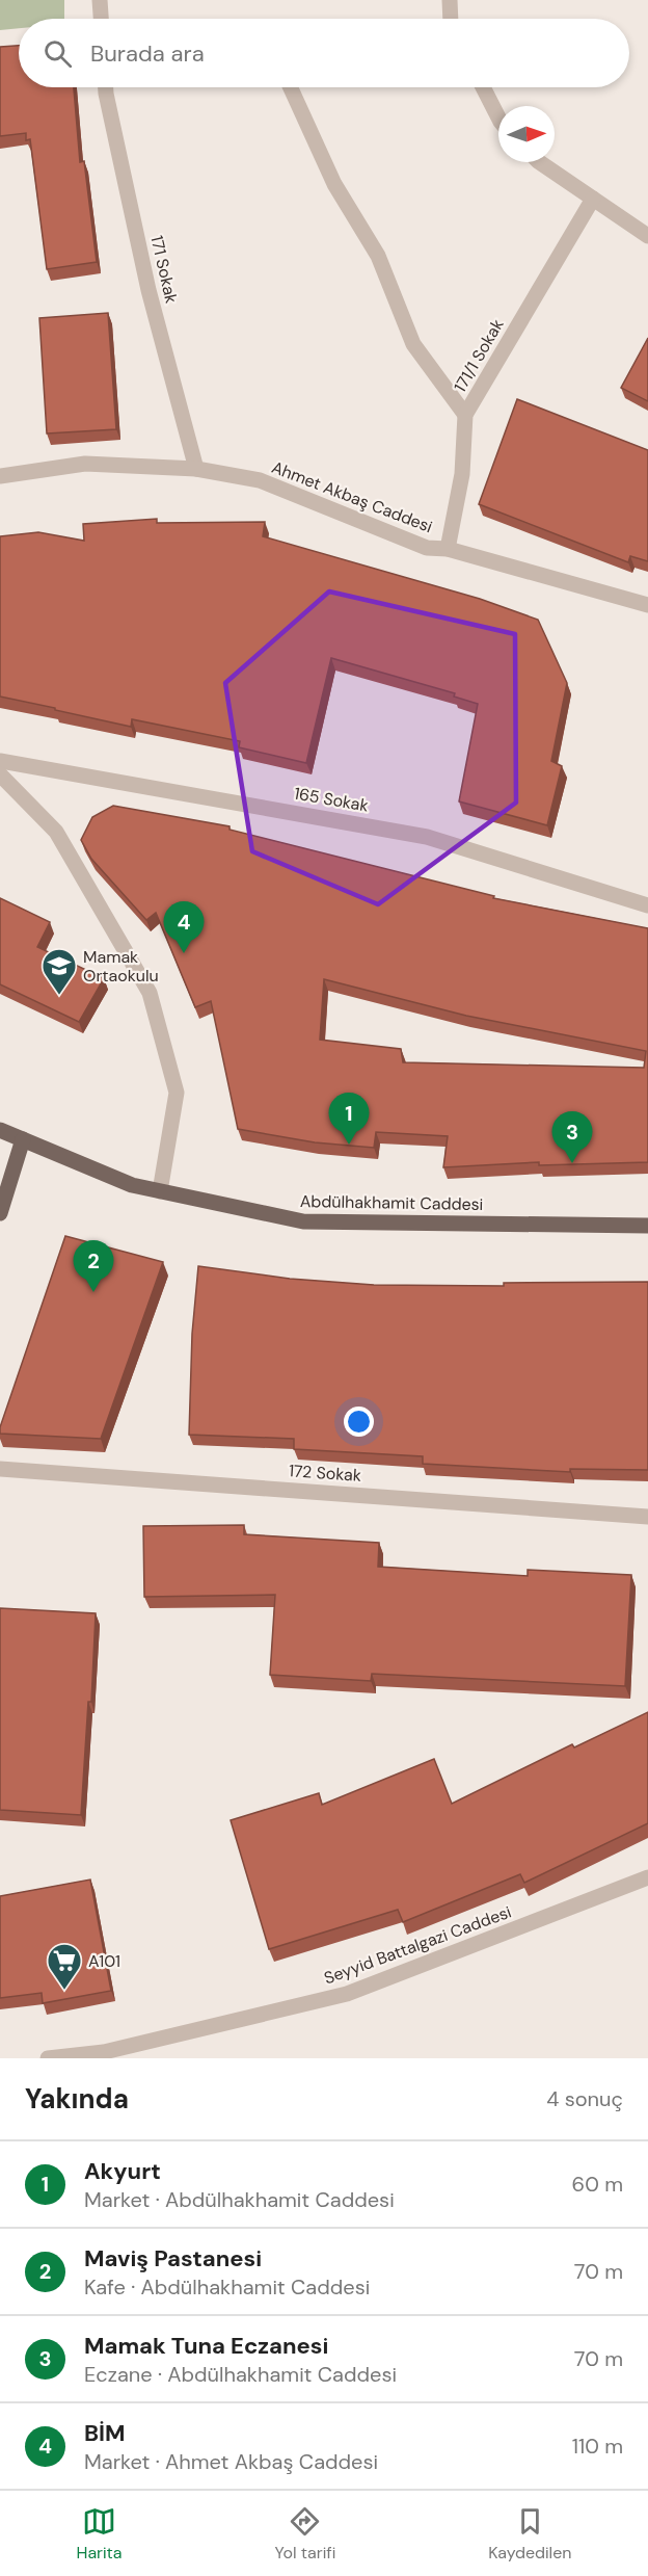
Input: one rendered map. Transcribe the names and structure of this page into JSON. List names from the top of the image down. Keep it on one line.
{"streets":{"main road":["Abdülhakhamit Caddesi"],"street":["171 Sokak","171/1 Sokak","Ahmet Akbaş Caddesi","165 Sokak","172 Sokak","Seyyid Battalgazi Caddesi"]},"crossings":[["171 Sokak","Ahmet Akbaş Caddesi"],["171/1 Sokak","Ahmet Akbaş Caddesi"]],"places":{"school or university":["Mamak Ortaokulu"],"supermarket":["A101"]},"north":"right","page":{"search":"Burada ara","pins":["4","1","3","2"],"heading":["Yakında","4 sonuç"],"list":[{"mark":"1","name":"Akyurt","note":"Market · Abdülhakhamit Caddesi","value":"60 m"},{"mark":"2","name":"Maviş Pastanesi","note":"Kafe · Abdülhakhamit Caddesi","value":"70 m"},{"mark":"3","name":"Mamak Tuna Eczanesi","note":"Eczane · Abdülhakhamit Caddesi","value":"70 m"},{"mark":"4","name":"BİM","note":"Market · Ahmet Akbaş Caddesi","value":"110 m"}],"nav":["Harita","Yol tarifi","Kaydedilen"]}}
